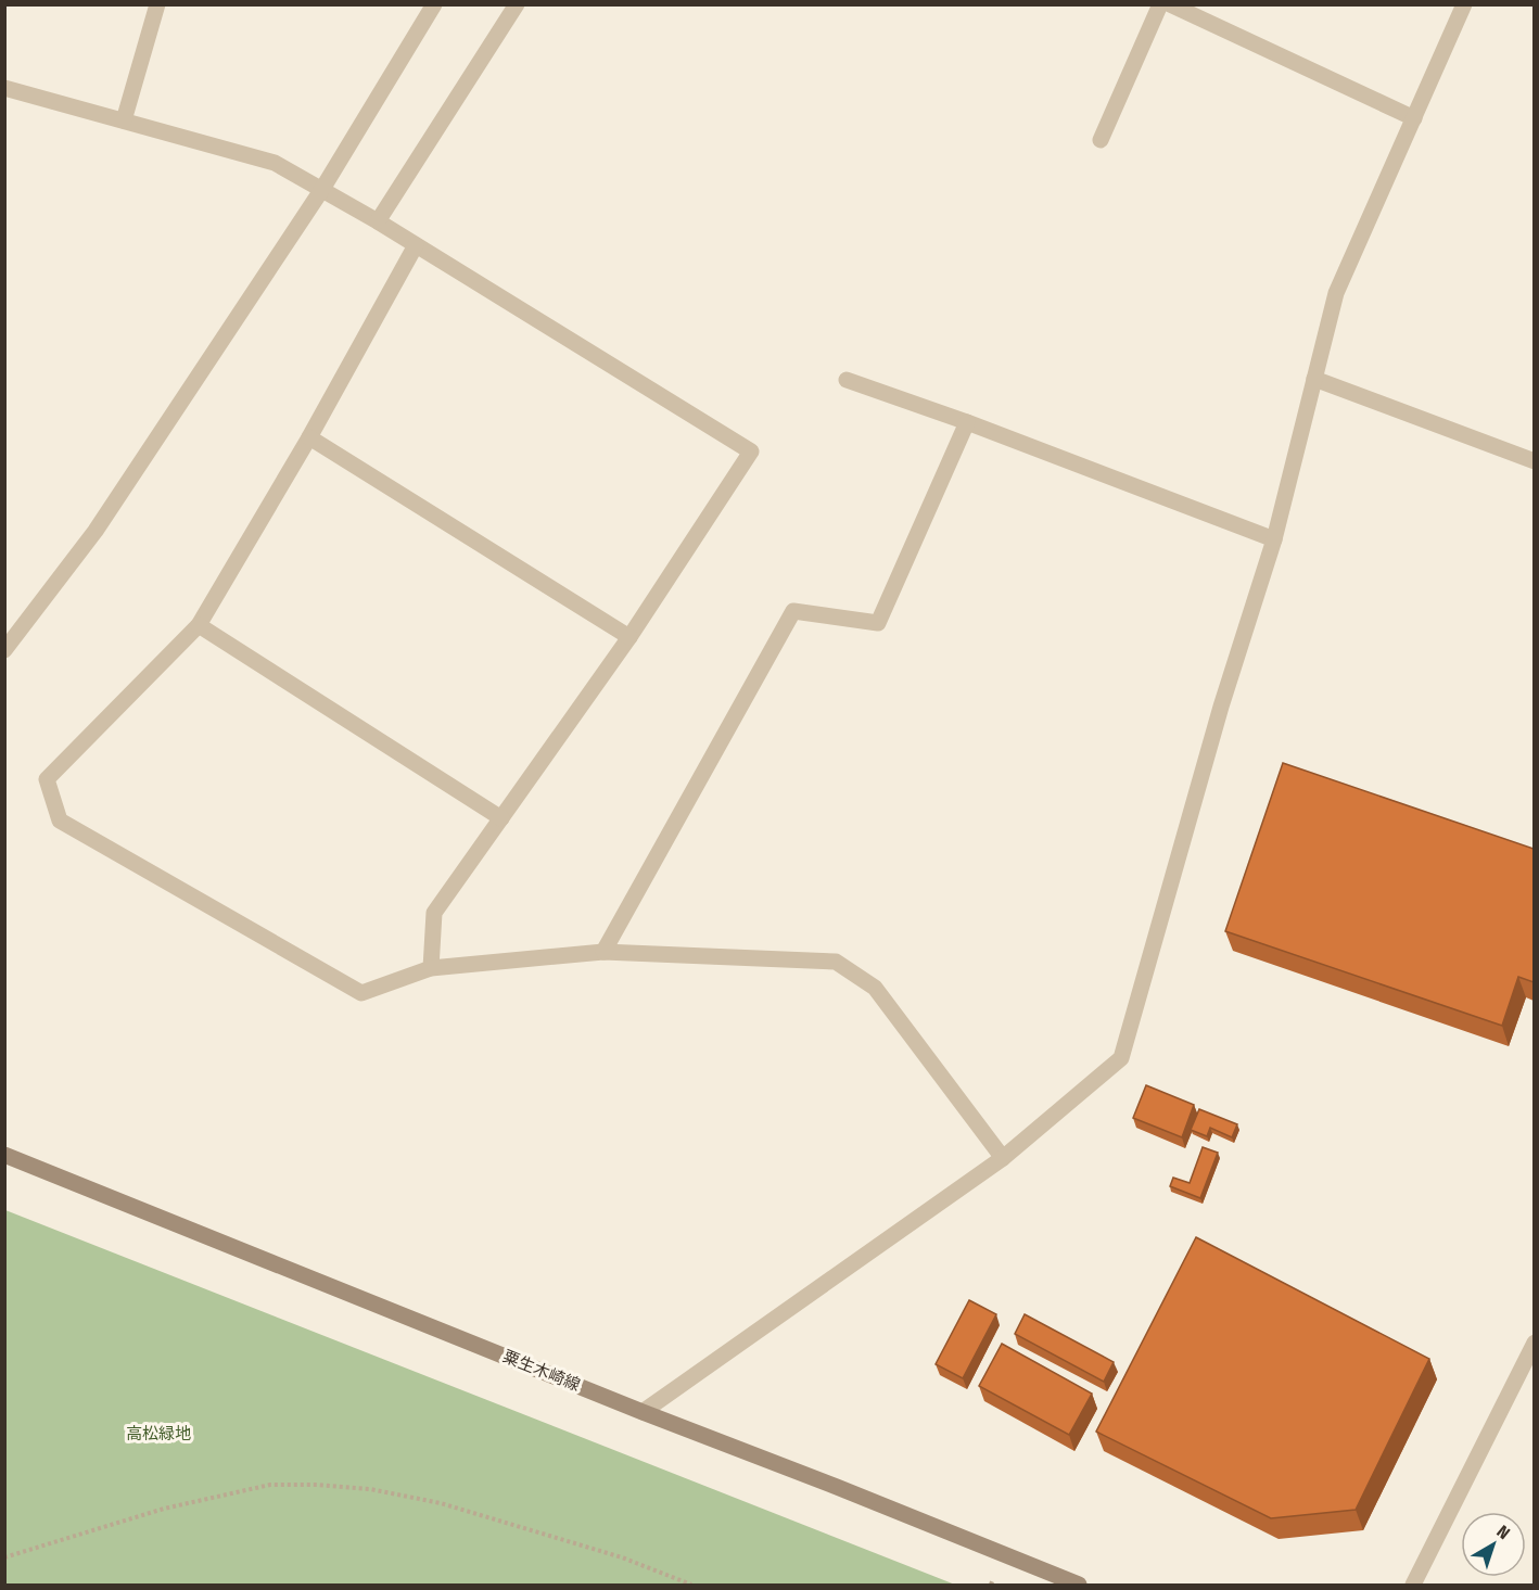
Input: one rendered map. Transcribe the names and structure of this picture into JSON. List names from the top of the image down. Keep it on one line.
{"streets":{"main road":["粟生木崎線"]},"parks":["高松緑地"],"north":"top right"}
